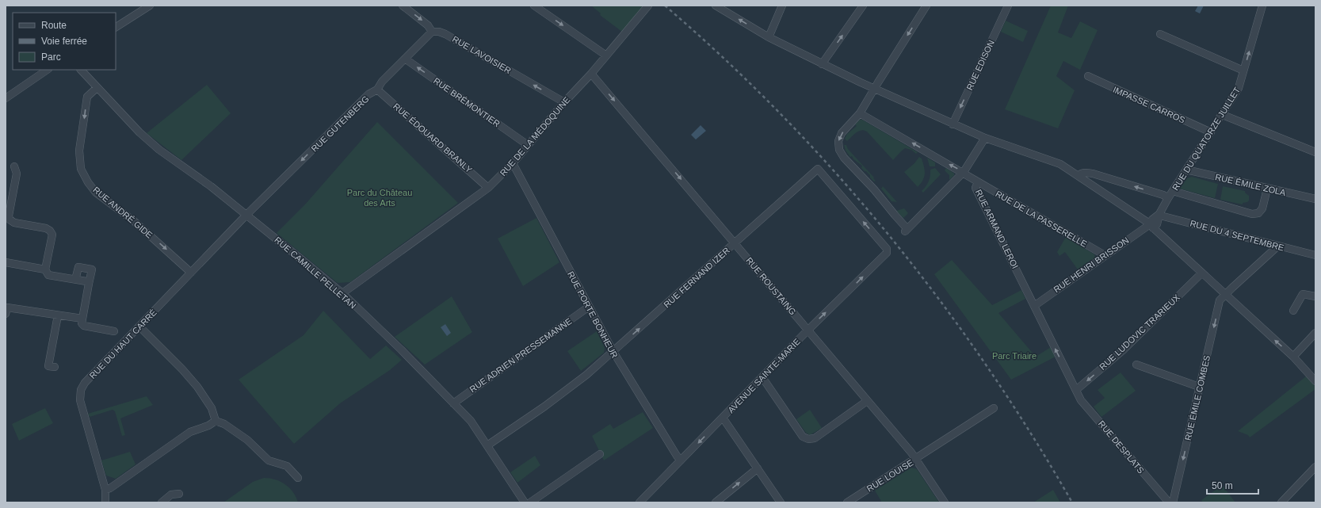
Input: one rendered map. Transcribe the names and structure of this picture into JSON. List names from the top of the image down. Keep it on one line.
{"streets":{"street":["RUE LAVOISIER","RUE EDISON","RUE BRÉMONTIER","IMPASSE CARROS","RUE GUTENBERG","RUE DE LA MÉDOQUINE","RUE ÉDOUARD BRANLY","RUE DU QUATORZE JUILLET","RUE ÉMILE ZOLA","RUE ANDRÉ GIDE","RUE DE LA PASSERELLE","RUE ARMAND LEROI","RUE DU 4 SEPTEMBRE","RUE HENRI BRISSON","RUE CAMILLE PELLETAN","RUE FERNAND IZER","RUE ROUSTAING","RUE PORTE BONHEUR","RUE LUDOVIC TRARIEUX","RUE DU HAUT CARRÉ","RUE ADRIEN PRESSEMANNE","AVENUE SAINTE-MARIE","RUE ÉMILE COMBES","RUE DESPLATS","RUE LOUISE"]},"crossings":[["RUE LAVOISIER","RUE GUTENBERG"],["RUE LAVOISIER","RUE DE LA MÉDOQUINE"],["RUE BRÉMONTIER","RUE GUTENBERG"],["RUE BRÉMONTIER","RUE DE LA MÉDOQUINE"],["IMPASSE CARROS","RUE DU QUATORZE JUILLET"],["RUE GUTENBERG","RUE ÉDOUARD BRANLY"],["RUE GUTENBERG","RUE CAMILLE PELLETAN"],["RUE GUTENBERG","RUE DU HAUT CARRÉ"],["RUE DE LA MÉDOQUINE","RUE ÉDOUARD BRANLY"],["RUE DE LA MÉDOQUINE","RUE CAMILLE PELLETAN"],["RUE DE LA MÉDOQUINE","RUE ROUSTAING"],["RUE DE LA MÉDOQUINE","RUE PORTE BONHEUR"],["RUE DU QUATORZE JUILLET","RUE ÉMILE ZOLA"],["RUE DU QUATORZE JUILLET","RUE DU 4 SEPTEMBRE"],["RUE DU QUATORZE JUILLET","RUE HENRI BRISSON"],["RUE ANDRÉ GIDE","RUE CAMILLE PELLETAN"],["RUE ANDRÉ GIDE","RUE DU HAUT CARRÉ"],["RUE DE LA PASSERELLE","RUE ARMAND LEROI"],["RUE DE LA PASSERELLE","RUE HENRI BRISSON"],["RUE ARMAND LEROI","RUE HENRI BRISSON"],["RUE ARMAND LEROI","RUE LUDOVIC TRARIEUX"],["RUE ARMAND LEROI","RUE DESPLATS"],["RUE CAMILLE PELLETAN","RUE FERNAND IZER"],["RUE CAMILLE PELLETAN","RUE DU HAUT CARRÉ"],["RUE CAMILLE PELLETAN","RUE ADRIEN PRESSEMANNE"],["RUE FERNAND IZER","RUE ROUSTAING"],["RUE FERNAND IZER","RUE PORTE BONHEUR"],["RUE FERNAND IZER","AVENUE SAINTE-MARIE"],["RUE ROUSTAING","AVENUE SAINTE-MARIE"],["RUE ROUSTAING","RUE LOUISE"],["RUE PORTE BONHEUR","RUE ADRIEN PRESSEMANNE"],["RUE PORTE BONHEUR","AVENUE SAINTE-MARIE"],["RUE LUDOVIC TRARIEUX","RUE DESPLATS"]],"one_way":["RUE LAVOISIER","RUE EDISON","RUE BRÉMONTIER","RUE GUTENBERG","RUE ANDRÉ GIDE","RUE ROUSTAING","RUE LUDOVIC TRARIEUX","RUE ÉMILE COMBES"],"parks":["Parc du Château des Arts","Parc Triaire"],"legend":["Route","Voie ferrée","Parc"],"scale_bar":"50 m"}
